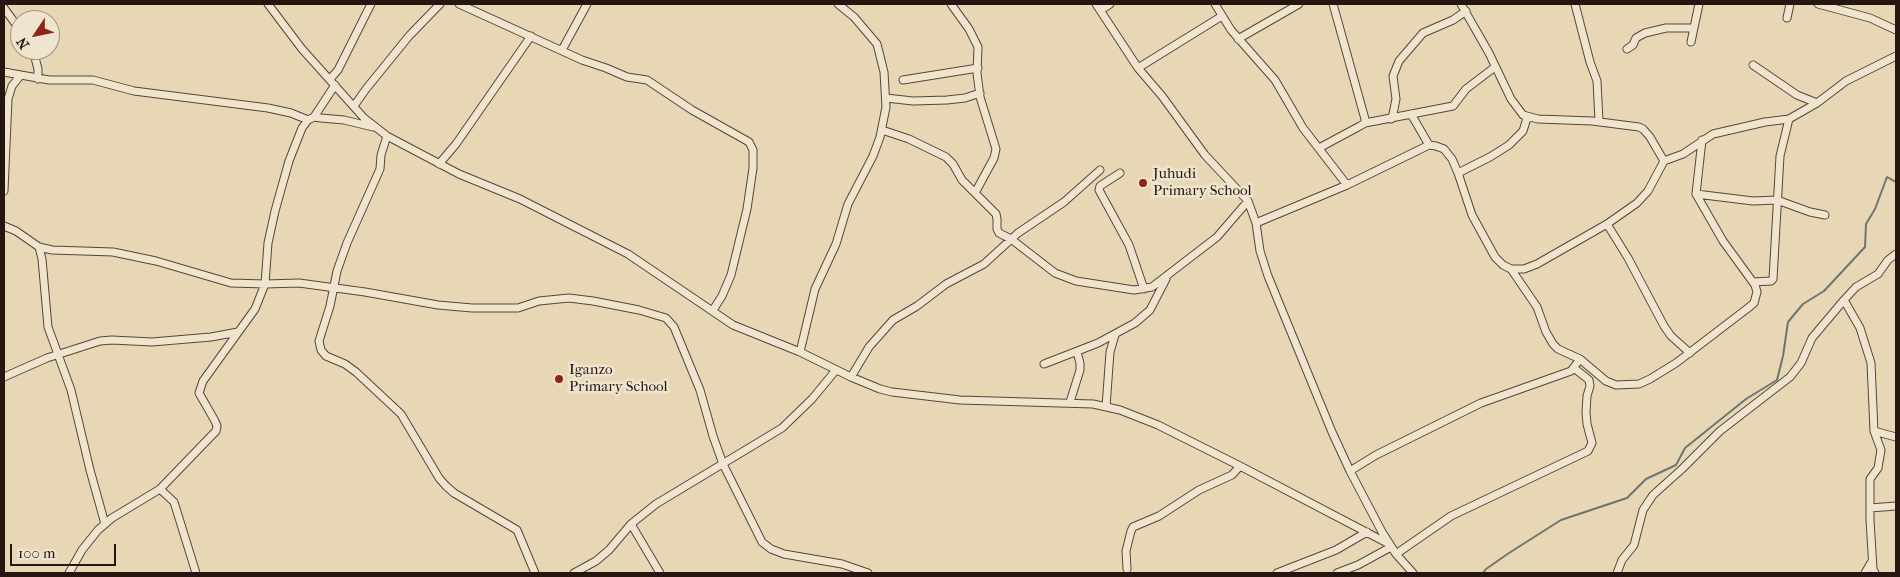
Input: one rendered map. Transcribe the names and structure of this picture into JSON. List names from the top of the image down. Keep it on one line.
{"places":["Juhudi Primary School","Iganzo Primary School"],"scale_bar":"100 m","north":"bottom left"}
